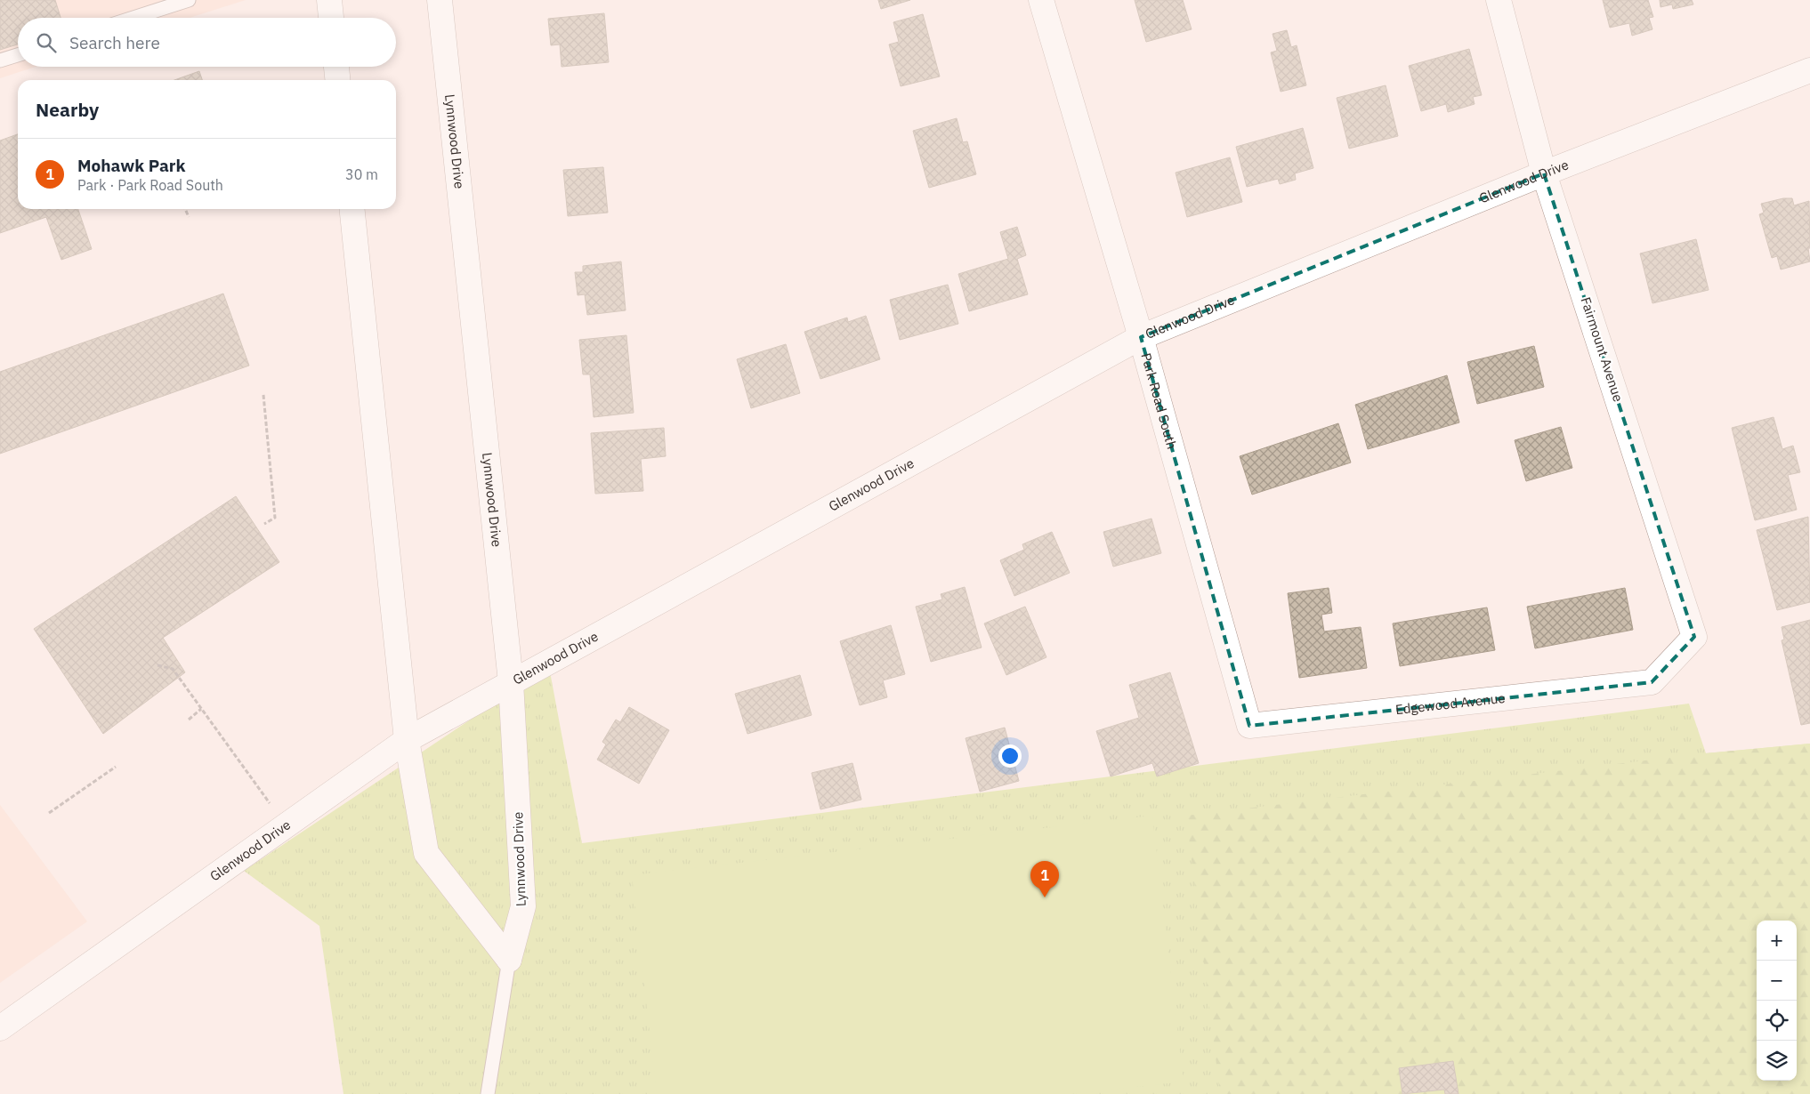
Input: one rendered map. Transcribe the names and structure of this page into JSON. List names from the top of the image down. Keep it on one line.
{"streets":{"street":["Lynnwood Drive","Glenwood Drive","Fairmount Avenue","Park Road South","Edgewood Avenue"]},"crossings":[["Lynnwood Drive","Glenwood Drive"],["Glenwood Drive","Fairmount Avenue"],["Glenwood Drive","Park Road South"],["Fairmount Avenue","Edgewood Avenue"],["Park Road South","Edgewood Avenue"]],"page":{"search":"Search here","heading":"Nearby","list":[{"mark":"1","name":"Mohawk Park","note":"Park · Park Road South","value":"30 m"}],"pins":"1","map_buttons":["+","−"]}}
